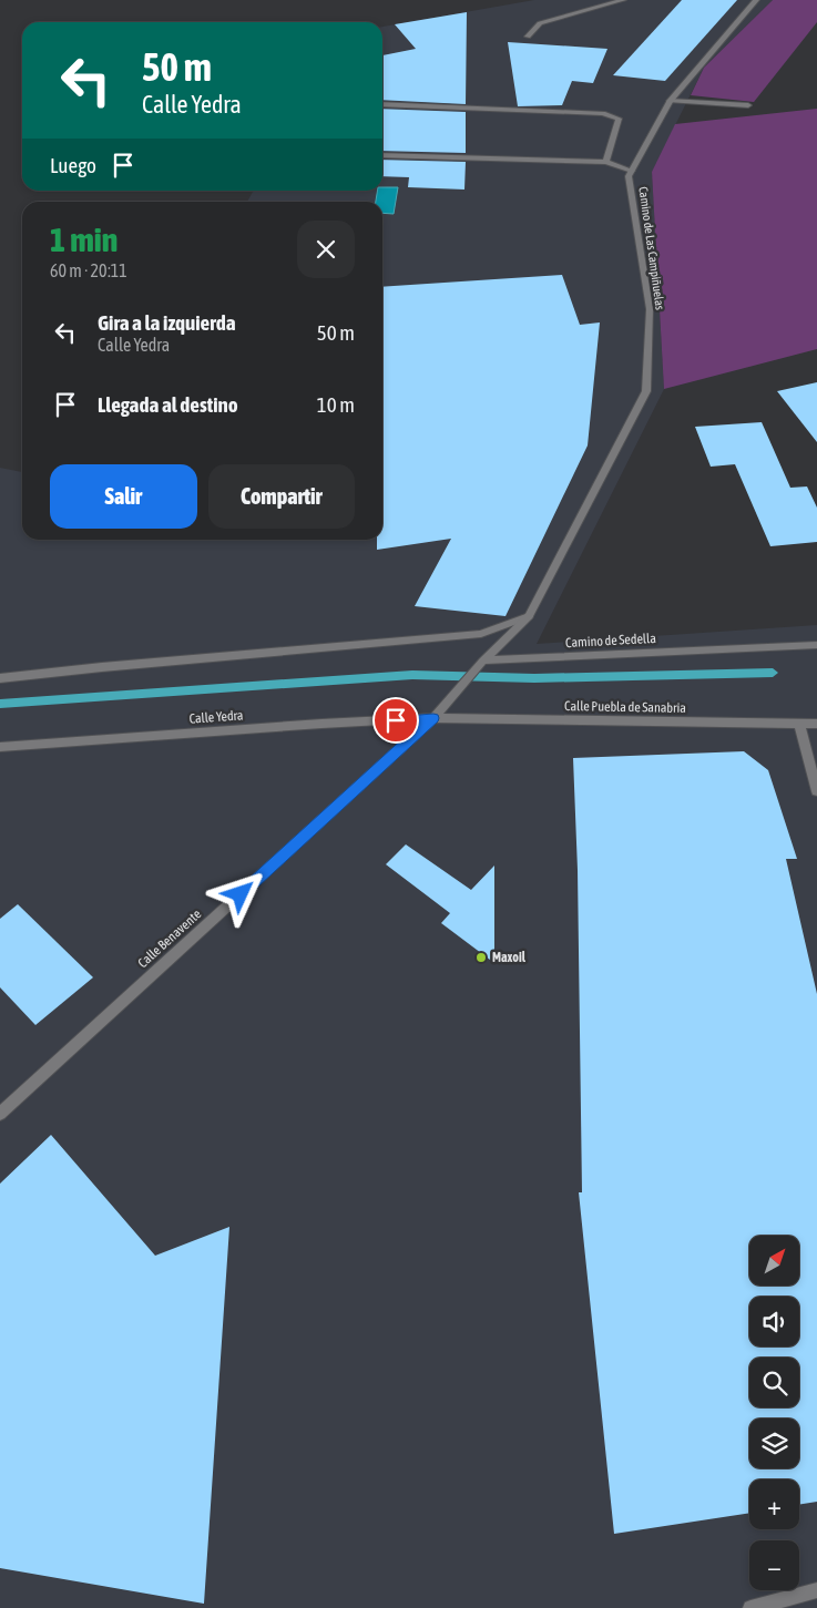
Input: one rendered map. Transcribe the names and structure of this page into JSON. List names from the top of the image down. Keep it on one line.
{"streets":{"street":["Camino de Las Campiñuelas","Camino de Sedella","Calle Puebla de Sanabria","Calle Yedra","Calle Benavente"]},"crossings":[["Camino de Las Campiñuelas","Camino de Sedella"],["Calle Puebla de Sanabria","Calle Yedra"],["Calle Puebla de Sanabria","Calle Benavente"],["Calle Yedra","Calle Benavente"]],"places":["Maxoil"],"north":"top right","page":{"turn":["50 m","Calle Yedra"],"then":"Luego","heading":["1 min","60 m · 20:11"],"list":[{"name":"Gira a la izquierda","note":"Calle Yedra","value":"50 m"},{"name":"Llegada al destino","value":"10 m"}],"buttons":["Salir","Compartir"],"map_buttons":["+","−"]}}
